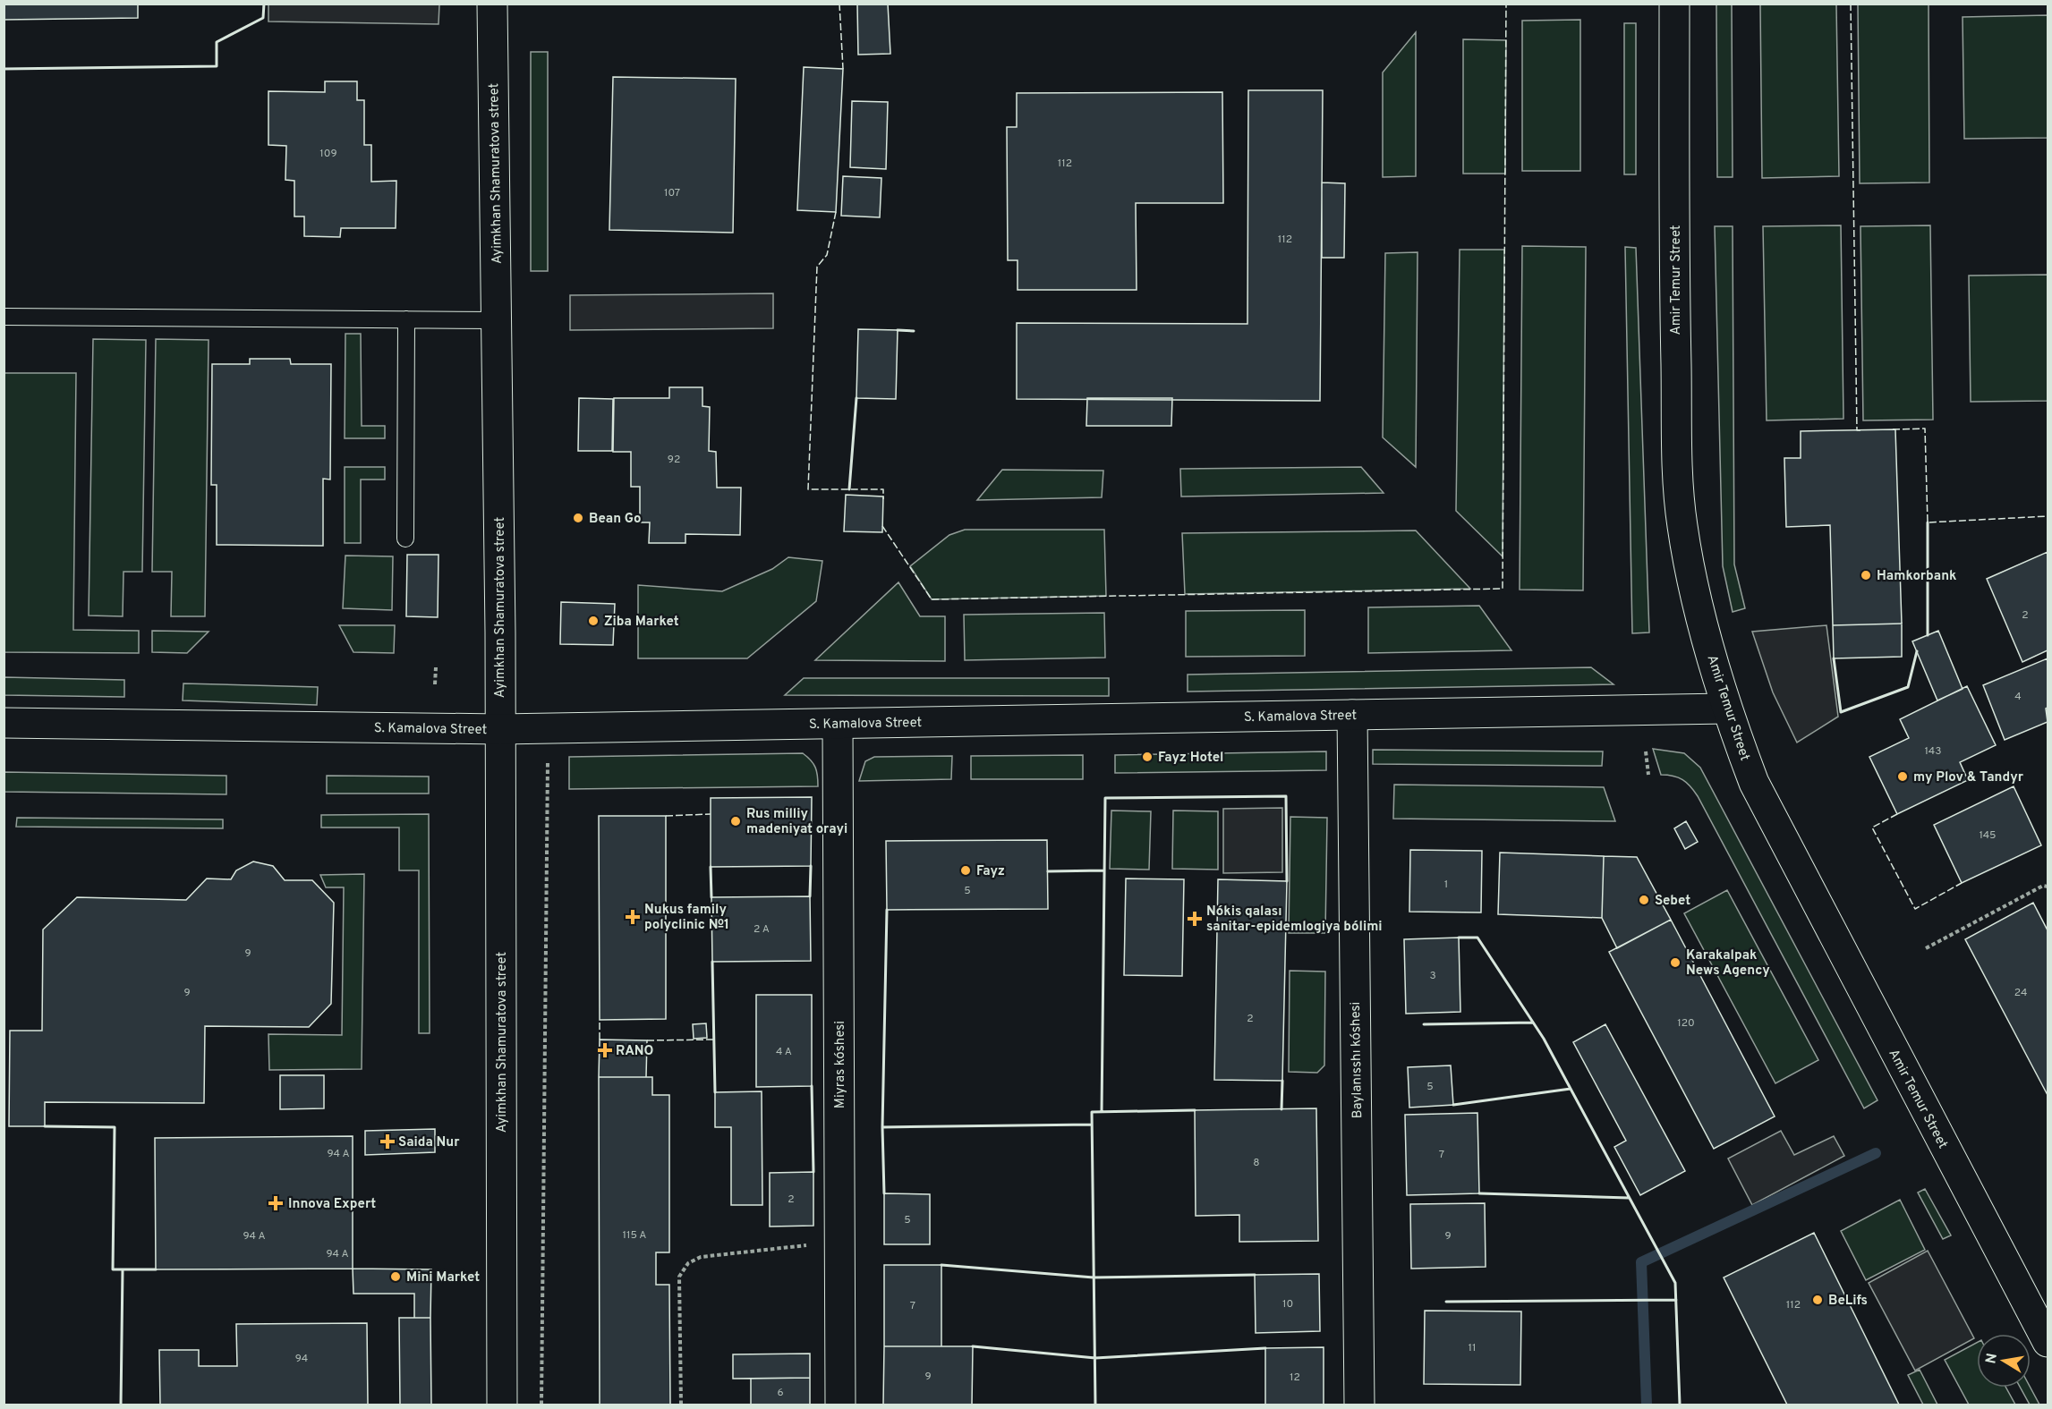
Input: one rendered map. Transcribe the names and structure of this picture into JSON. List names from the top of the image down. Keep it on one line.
{"streets":{"street":["Ayimkhan Shamuratova street","Amir Temur Street","S. Kamalova Street","Baylanısshı kóshesi","Miyras kóshesi"]},"crossings":[["Ayimkhan Shamuratova street","S. Kamalova Street"],["Amir Temur Street","S. Kamalova Street"],["S. Kamalova Street","Baylanısshı kóshesi"],["S. Kamalova Street","Miyras kóshesi"]],"places":{"other":["Bean Go","Hamkorbank","Ziba Market","Fayz Hotel","my Plov & Tandyr","Rus milliy madeniyat orayi","Fayz","Sebet","Karakalpak News Agency","Mini Market","BeLifs"],"health":["Nukus family polyclinic №1","Nókis qalası sanitar-epidemlogiya bólimi","RANO","Saida Nur","Innova Expert"]},"house_numbers":["109","112","107","112","92","2","4","143","145","1","5","2 А","9","3","9","24","2","120","4 А","5","94 А","7","8","2","5","115 А","94 А","9","94 А","10","112","7","11","94","9","12","6"],"north":"left"}
